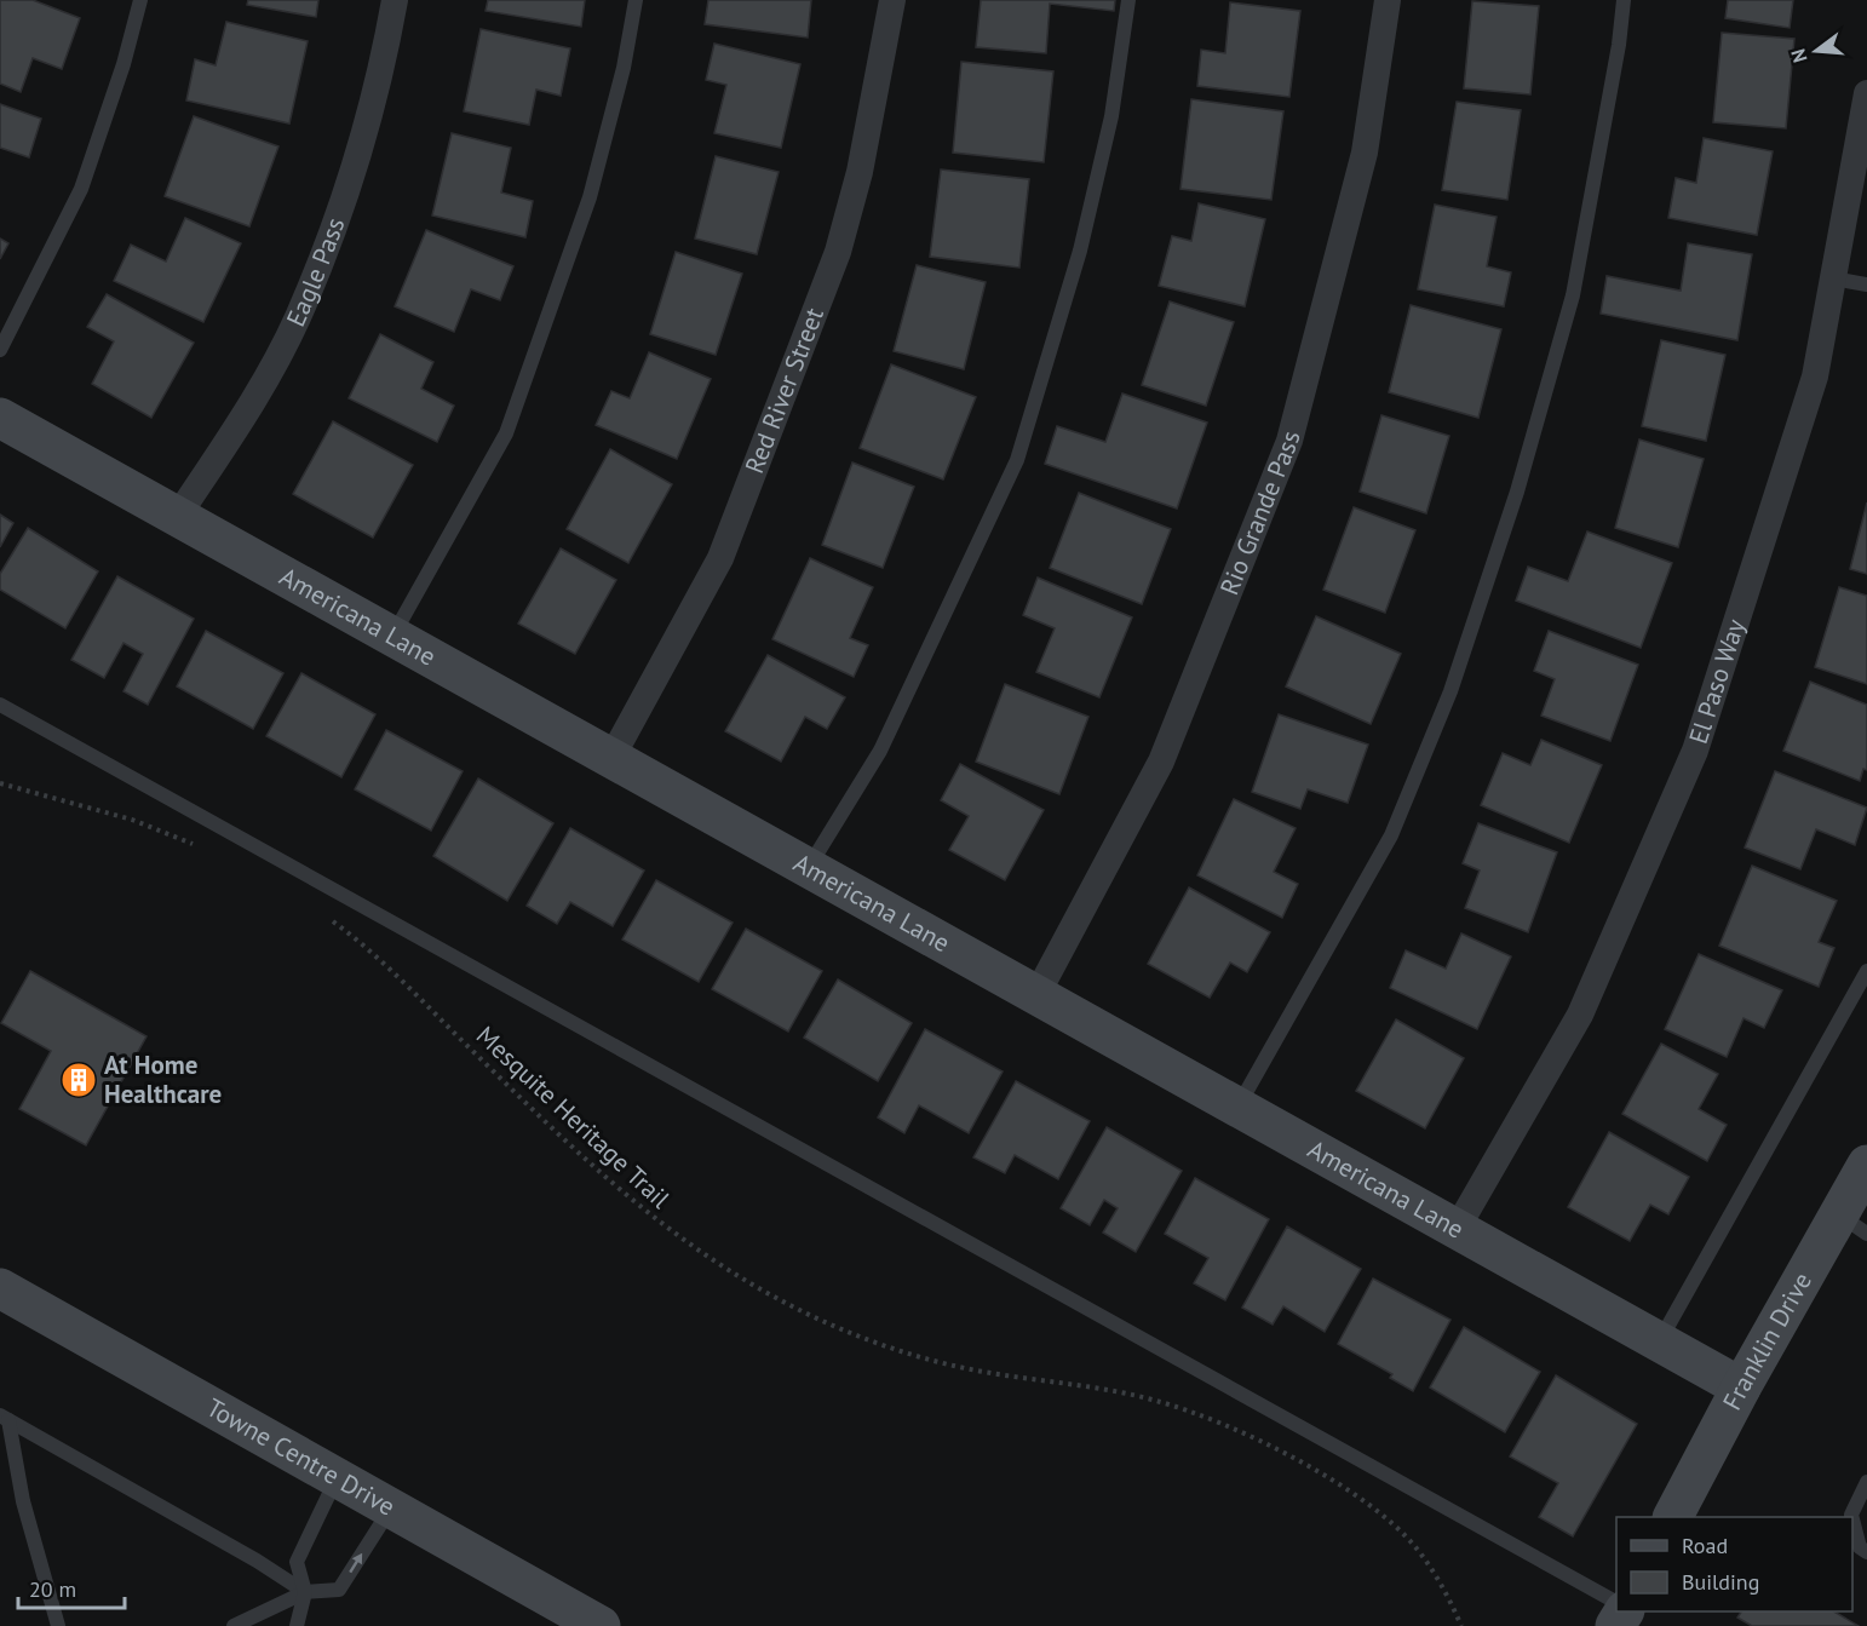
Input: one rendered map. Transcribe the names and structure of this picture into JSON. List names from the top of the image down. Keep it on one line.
{"streets":{"street":["Eagle Pass","Red River Street","Rio Grande Pass","Americana Lane","El Paso Way","Franklin Drive","Towne Centre Drive"],"path":["Mesquite Heritage Trail"]},"crossings":[["Eagle Pass","Americana Lane"],["Red River Street","Americana Lane"],["Rio Grande Pass","Americana Lane"],["Americana Lane","El Paso Way"],["Americana Lane","Franklin Drive"]],"places":{"building":["At Home Healthcare"]},"legend":["Road","Building"],"scale_bar":"20 m","north":"left"}
